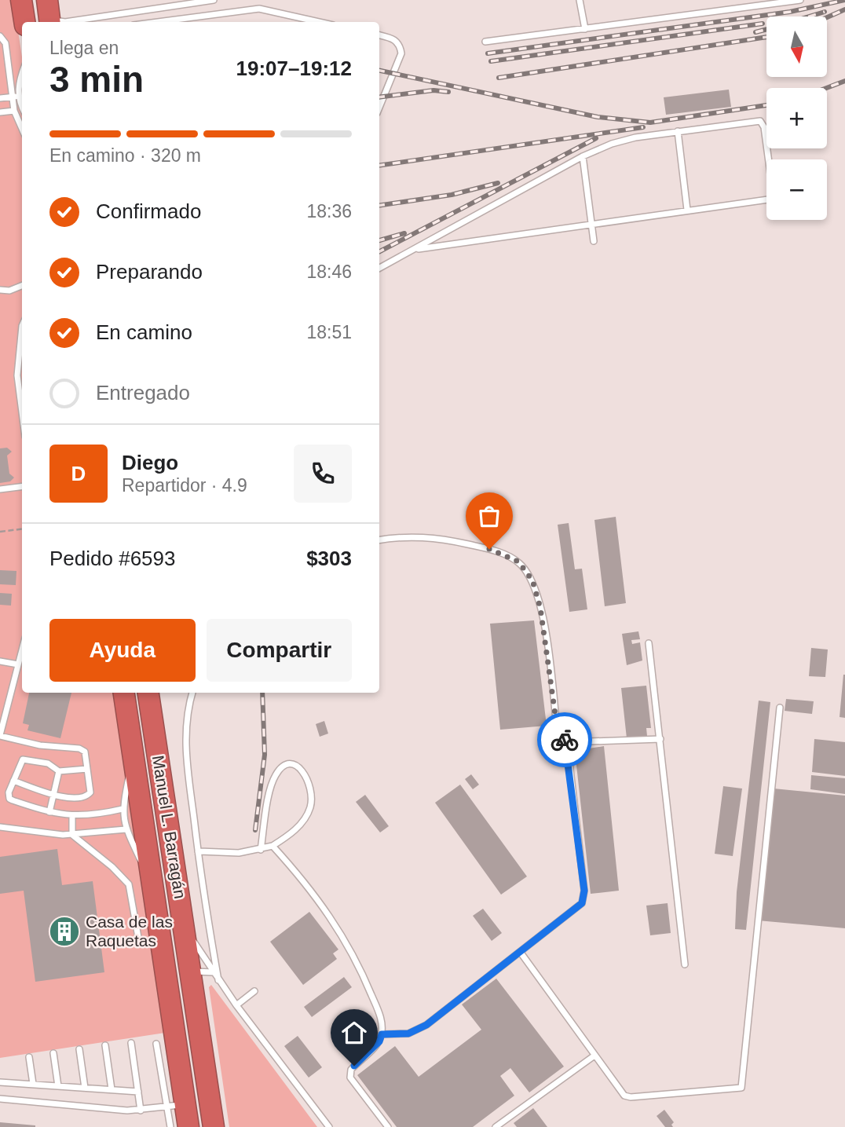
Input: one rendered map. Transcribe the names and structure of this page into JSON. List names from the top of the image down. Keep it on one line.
{"streets":{"highway":["Manuel L. Barragán"]},"places":{"building":["Casa de las Raquetas"]},"north":"bottom","page":{"map_buttons":["+","−"],"heading":["3 min","Llega en","19:07–19:12"],"panel":["Diego","Repartidor · 4.9","Pedido #6593","$303"],"bar":"En camino · 320 m","list":[["Confirmado","18:36"],["Preparando","18:46"],["En camino","18:51"],"Entregado"],"round":"D","buttons":["Ayuda","Compartir"]}}
